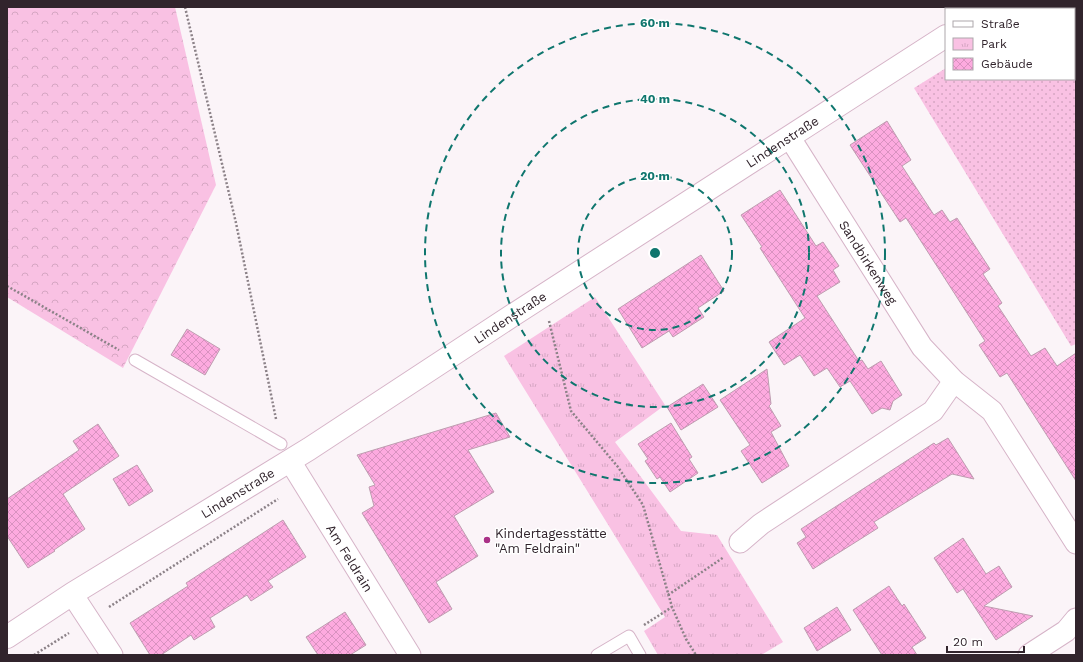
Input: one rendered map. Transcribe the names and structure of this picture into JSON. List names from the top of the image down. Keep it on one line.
{"streets":{"street":["Lindenstraße","Sandbirkenweg","Am Feldrain"]},"crossings":[["Lindenstraße","Sandbirkenweg"],["Lindenstraße","Am Feldrain"]],"places":["Kindertagesstätte \"Am Feldrain\""],"legend":["Straße","Park","Gebäude"],"scale_bar":"20 m","rings":["60 m","40 m","20 m"]}
